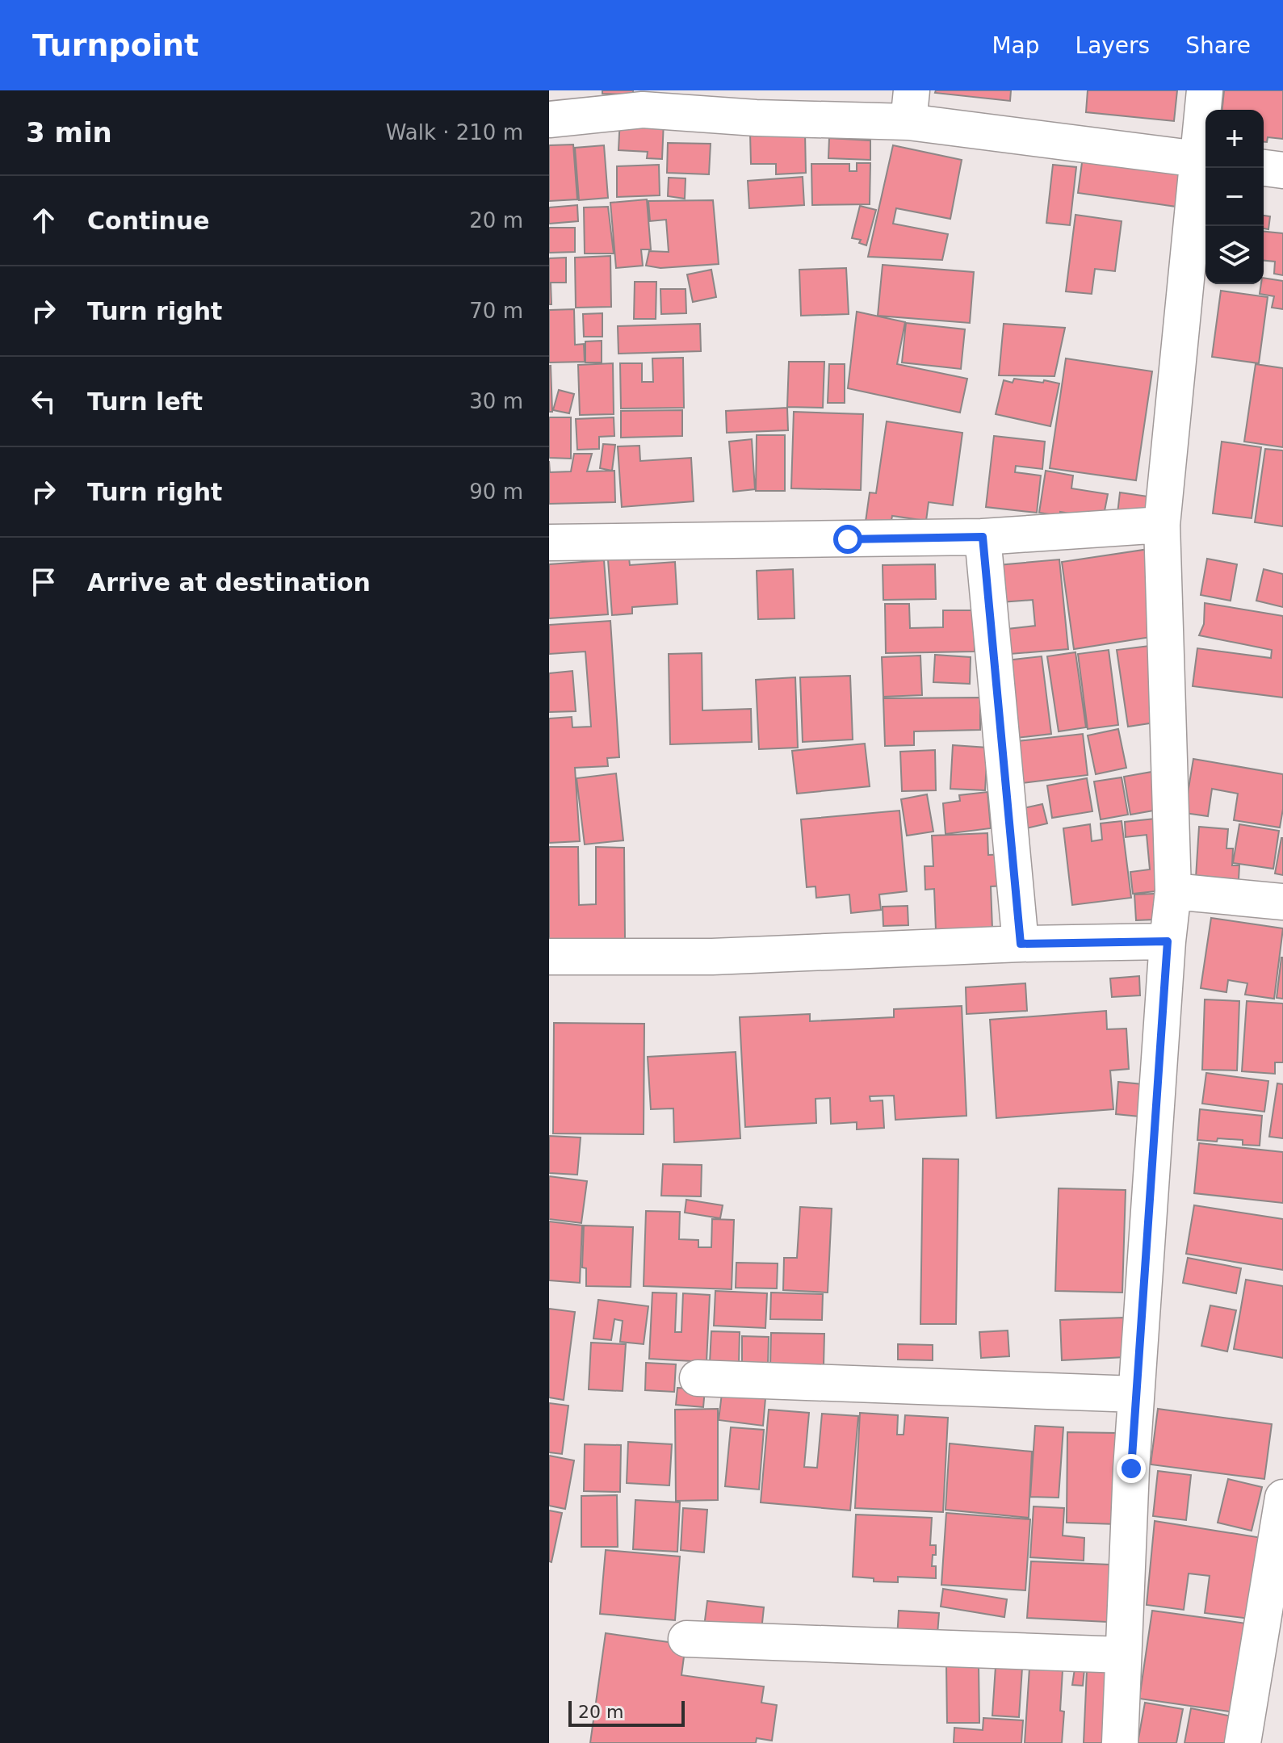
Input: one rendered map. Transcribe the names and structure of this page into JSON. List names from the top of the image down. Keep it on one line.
{"scale_bar":"20 m","page":{"header":"Turnpoint","nav":["Map","Layers","Share"],"heading":["3 min","Walk · 210 m"],"map_buttons":["+","−"],"list":[["Continue","20 m"],["Turn right","70 m"],["Turn left","30 m"],["Turn right","90 m"],"Arrive at destination"],"scale":"20 m"}}
